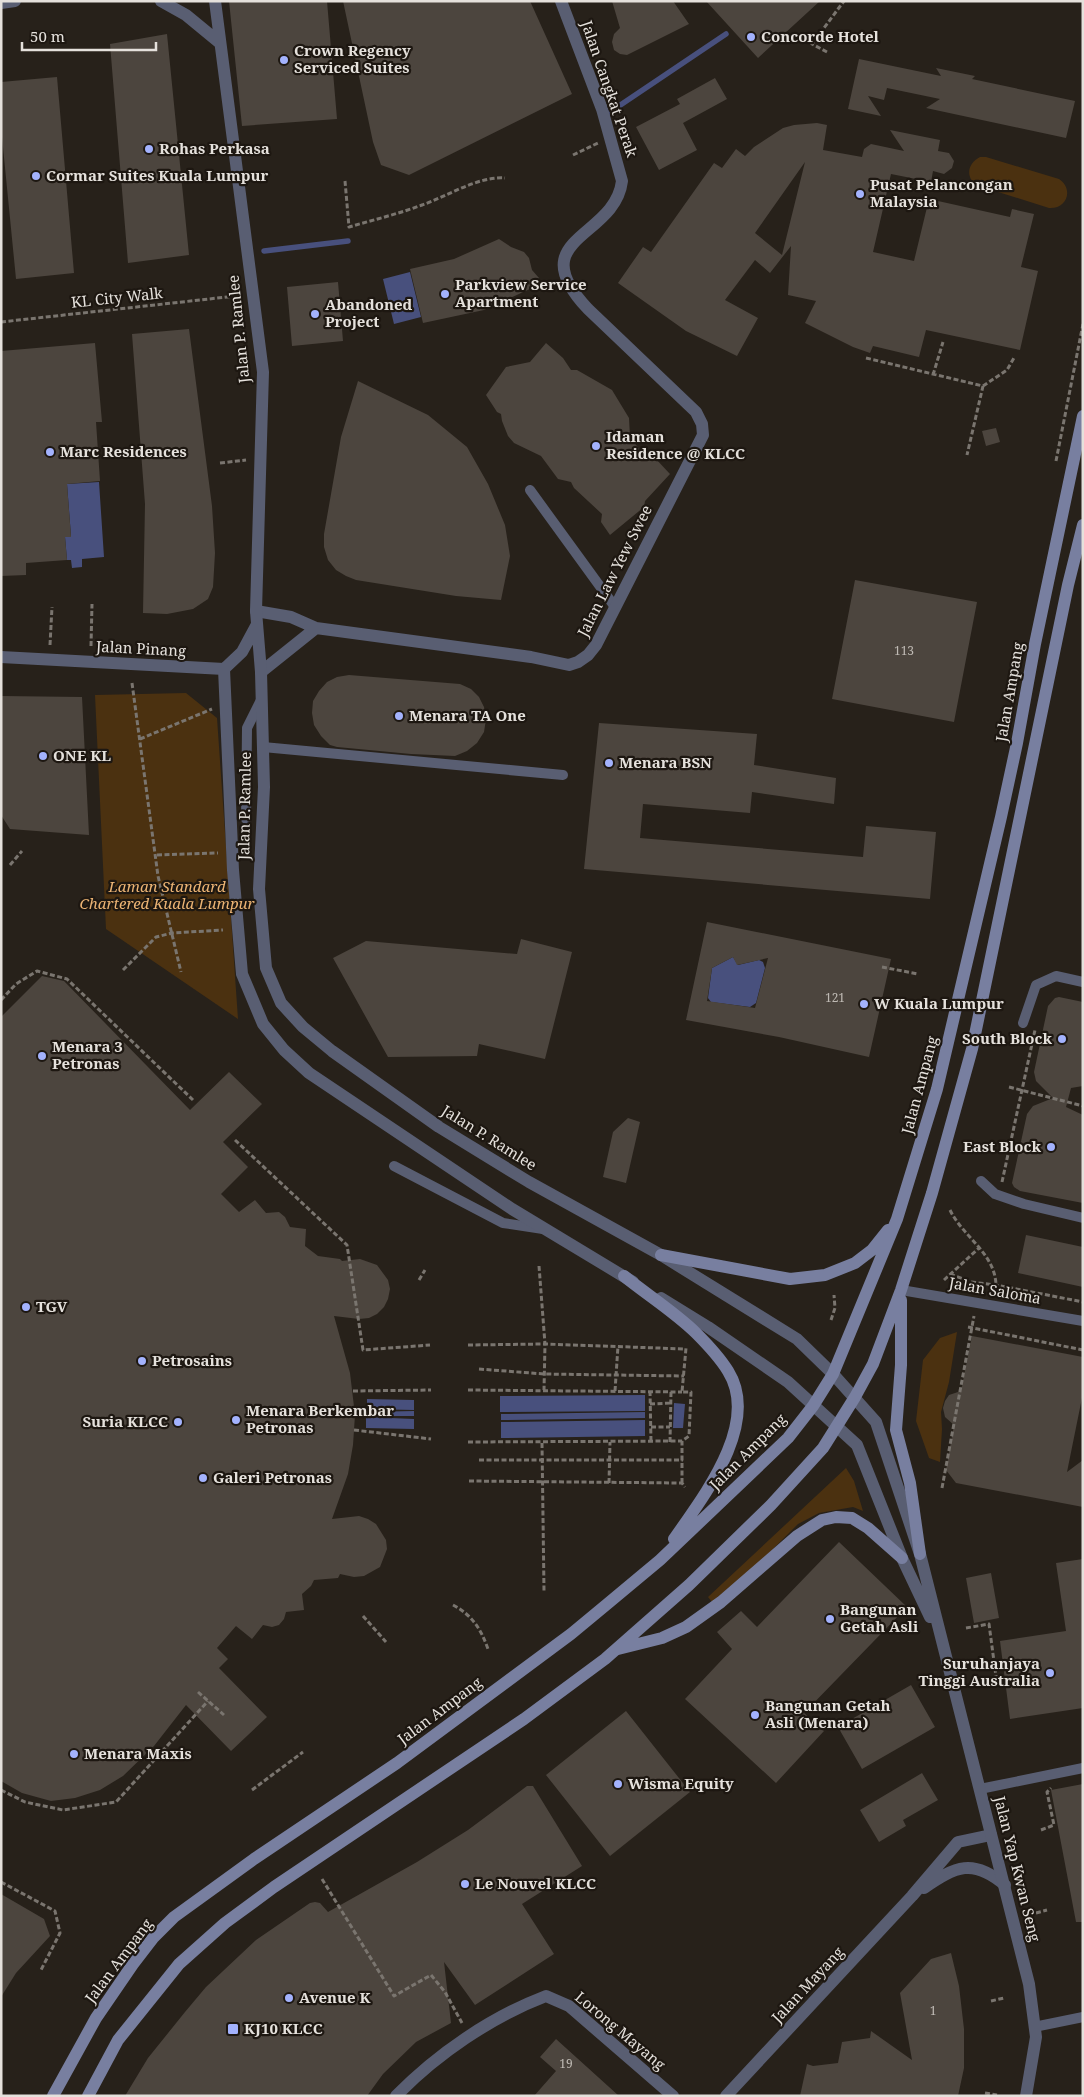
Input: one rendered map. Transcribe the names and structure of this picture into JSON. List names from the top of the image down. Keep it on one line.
{"streets":{"main road":["Jalan Ampang"],"street":["Jalan Cangkat Perak","Jalan P. Ramlee","Jalan Law Yew Swee","Jalan Pinang","Jalan Yap Kwan Seng","Jalan Mayang","Lorong Mayang"],"lane":["Jalan Saloma"],"path":["KL City Walk"]},"crossings":[["Jalan Cangkat Perak","Jalan Law Yew Swee"],["Jalan P. Ramlee","Jalan Law Yew Swee"],["Jalan P. Ramlee","Jalan Pinang"],["Jalan P. Ramlee","Jalan Ampang"],["Jalan P. Ramlee","Jalan Yap Kwan Seng"],["Jalan Yap Kwan Seng","Jalan Mayang"]],"parks":["Laman Standard Chartered Kuala Lumpur"],"places":{"other":["Concorde Hotel","Crown Regency Serviced Suites","Rohas Perkasa","Cormar Suites Kuala Lumpur","Pusat Pelancongan Malaysia","Parkview Service Apartment","Abandoned Project","Idaman Residence @ KLCC","Marc Residences","Menara TA One","ONE KL","Menara BSN","W Kuala Lumpur","South Block","Menara 3 Petronas","East Block","TGV","Petrosains","Menara Berkembar Petronas","Suria KLCC","Galeri Petronas","Bangunan Getah Asli","Suruhanjaya Tinggi Australia","Bangunan Getah Asli (Menara)","Menara Maxis","Wisma Equity","Le Nouvel KLCC","Avenue K"],"transit":["KJ10 KLCC"]},"house_numbers":["113","121","1","19"],"scale_bar":"50 m"}
